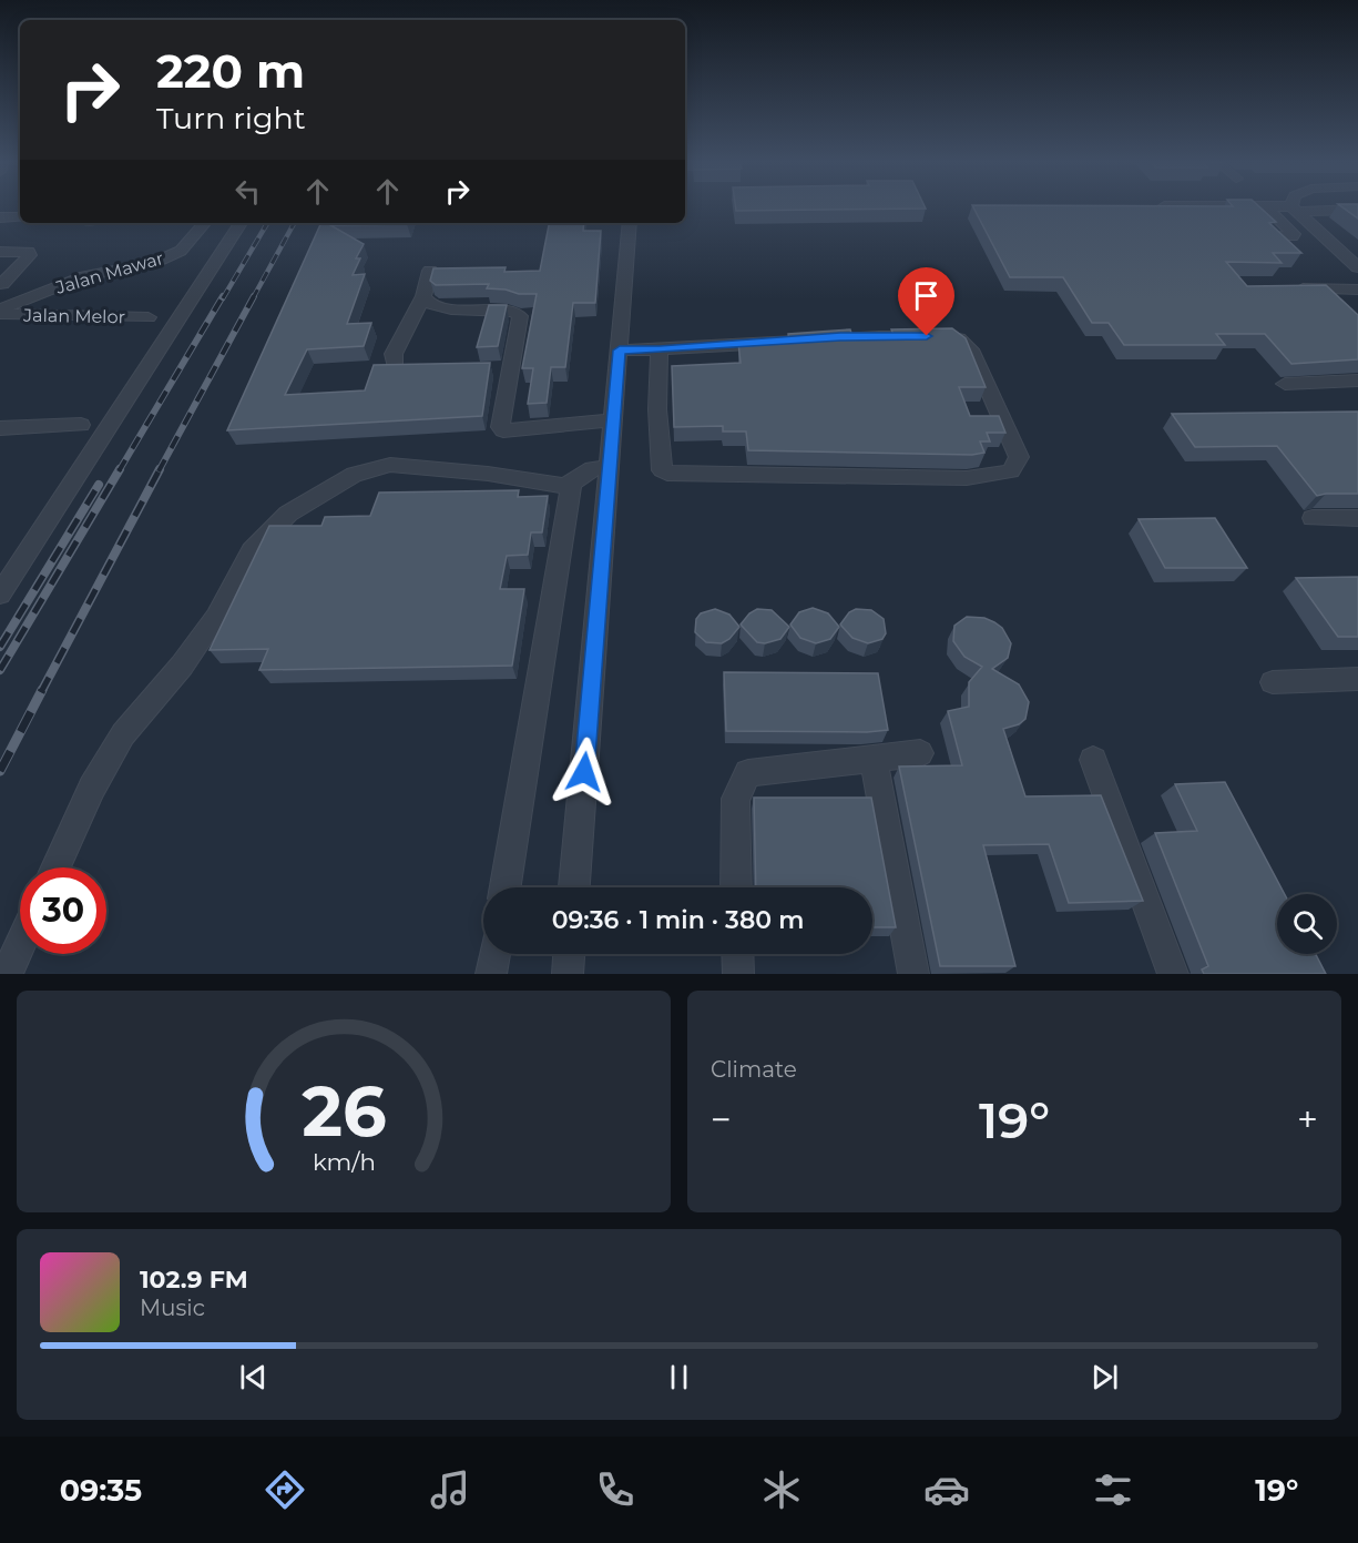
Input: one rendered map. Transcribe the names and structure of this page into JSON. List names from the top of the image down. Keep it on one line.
{"streets":{"street":["Jalan Mawar","Jalan Melor"]},"crossings":[["Jalan Mawar","Jalan Melor"]],"page":{"turn":["220 m","Turn right"],"limit":"30","trip":"09:36 · 1 min · 380 m","tile":"Climate","heat":["−","19°","+"],"song":["102.9 FM","Music"],"tabs":["09:35","19°"],"gauge":["26","km/h"]}}
